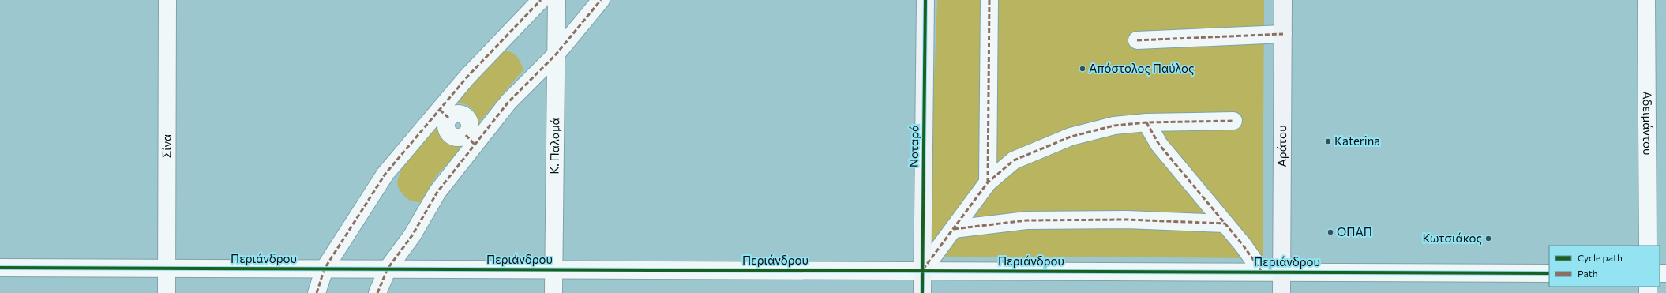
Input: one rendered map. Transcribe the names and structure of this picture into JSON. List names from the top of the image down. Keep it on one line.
{"streets":{"street":["Αδειμάντου","Σίνα","Κ. Παλαμά","Νοταρά","Αράτου","Περιάνδρου"]},"crossings":[["Σίνα","Περιάνδρου"],["Κ. Παλαμά","Περιάνδρου"],["Νοταρά","Περιάνδρου"],["Αράτου","Περιάνδρου"]],"places":["Απόστολος Παύλος","Katerina","ΟΠΑΠ","Κωτσιάκος"],"legend":["Cycle path","Path"]}
